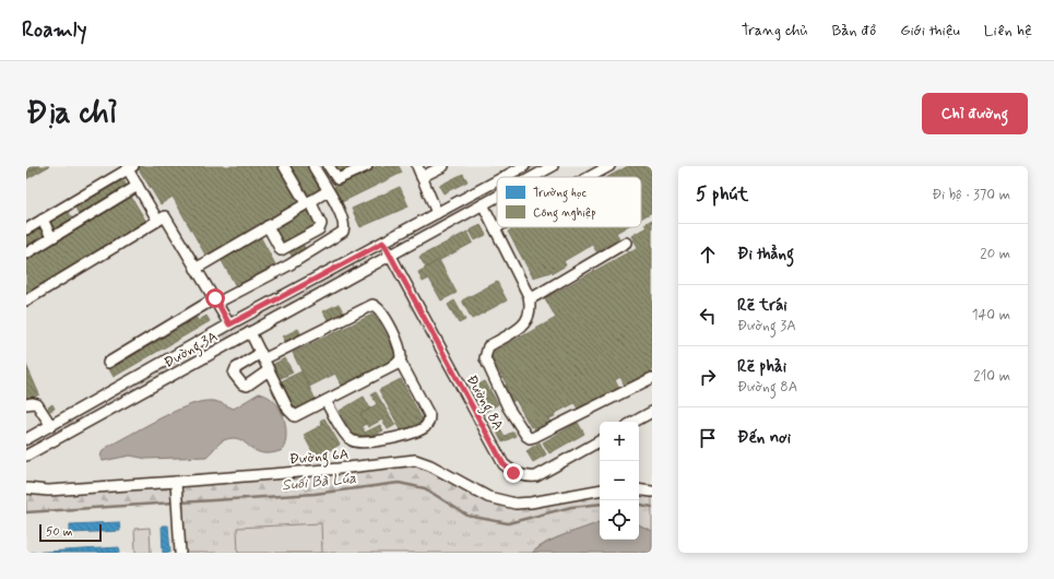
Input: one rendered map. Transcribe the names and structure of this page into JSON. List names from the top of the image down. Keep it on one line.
{"streets":{"street":["Đường 3A","Đường 8A","Đường 6A"]},"crossings":[["Đường 3A","Đường 8A"]],"water":["Suối Bà Lúa"],"legend":["Trường học","Công nghiệp"],"scale_bar":"50 m","page":{"header":"Roamly","nav":["Trang chủ","Bản đồ","Giới thiệu","Liên hệ"],"buttons":"Chỉ đường","title":"Địa chỉ","heading":["5 phút","Đi bộ · 370 m"],"list":[["Đi thẳng","20 m"],["Rẽ trái","Đường 3A","140 m"],["Rẽ phải","Đường 8A","210 m"],"Đến nơi"],"map_buttons":["+","−"],"scale":"50 m"}}
